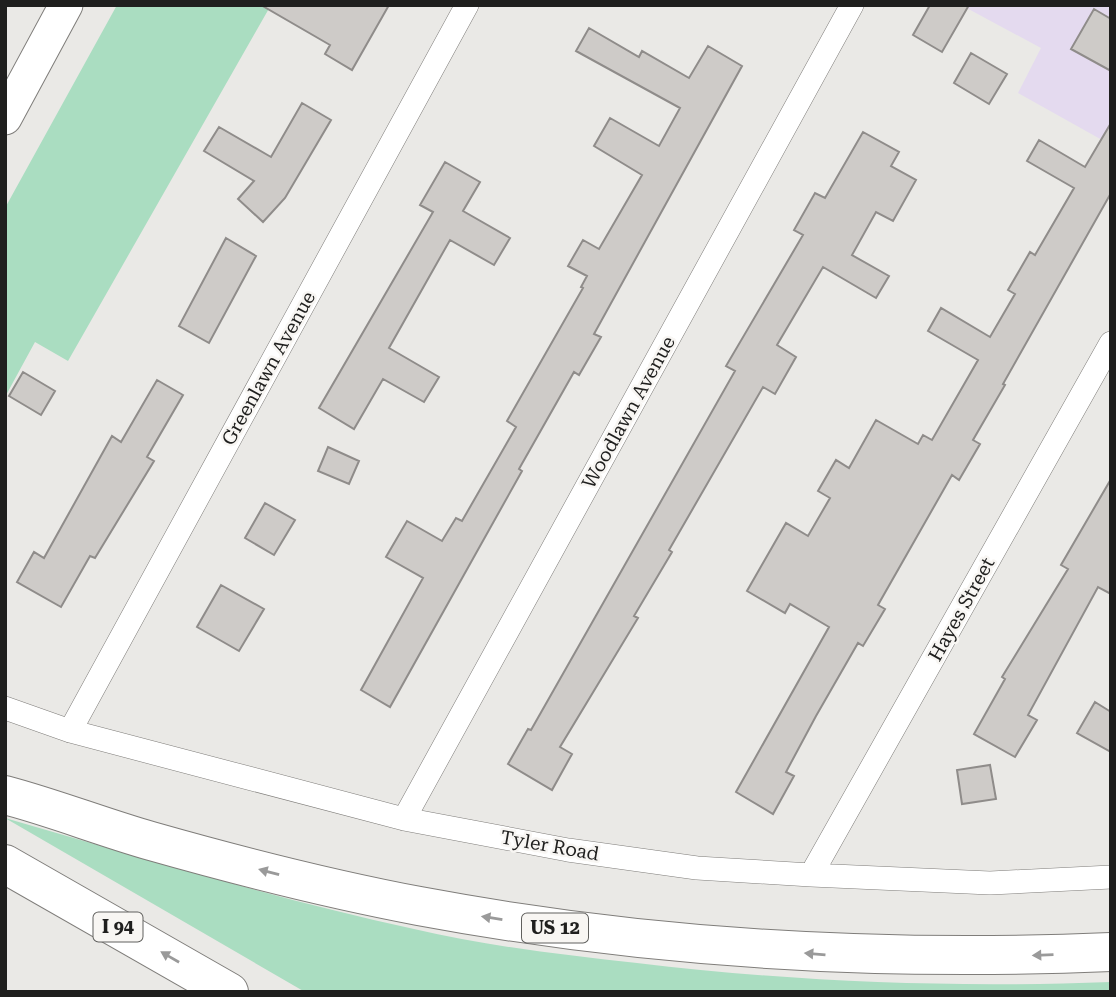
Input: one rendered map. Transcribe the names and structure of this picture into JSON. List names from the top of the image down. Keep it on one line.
{"streets":{"highway":["I 94","US 12"],"street":["Greenlawn Avenue","Woodlawn Avenue","Hayes Street","Tyler Road"]},"crossings":[["Greenlawn Avenue","Tyler Road"],["Woodlawn Avenue","Tyler Road"],["Hayes Street","Tyler Road"]]}
